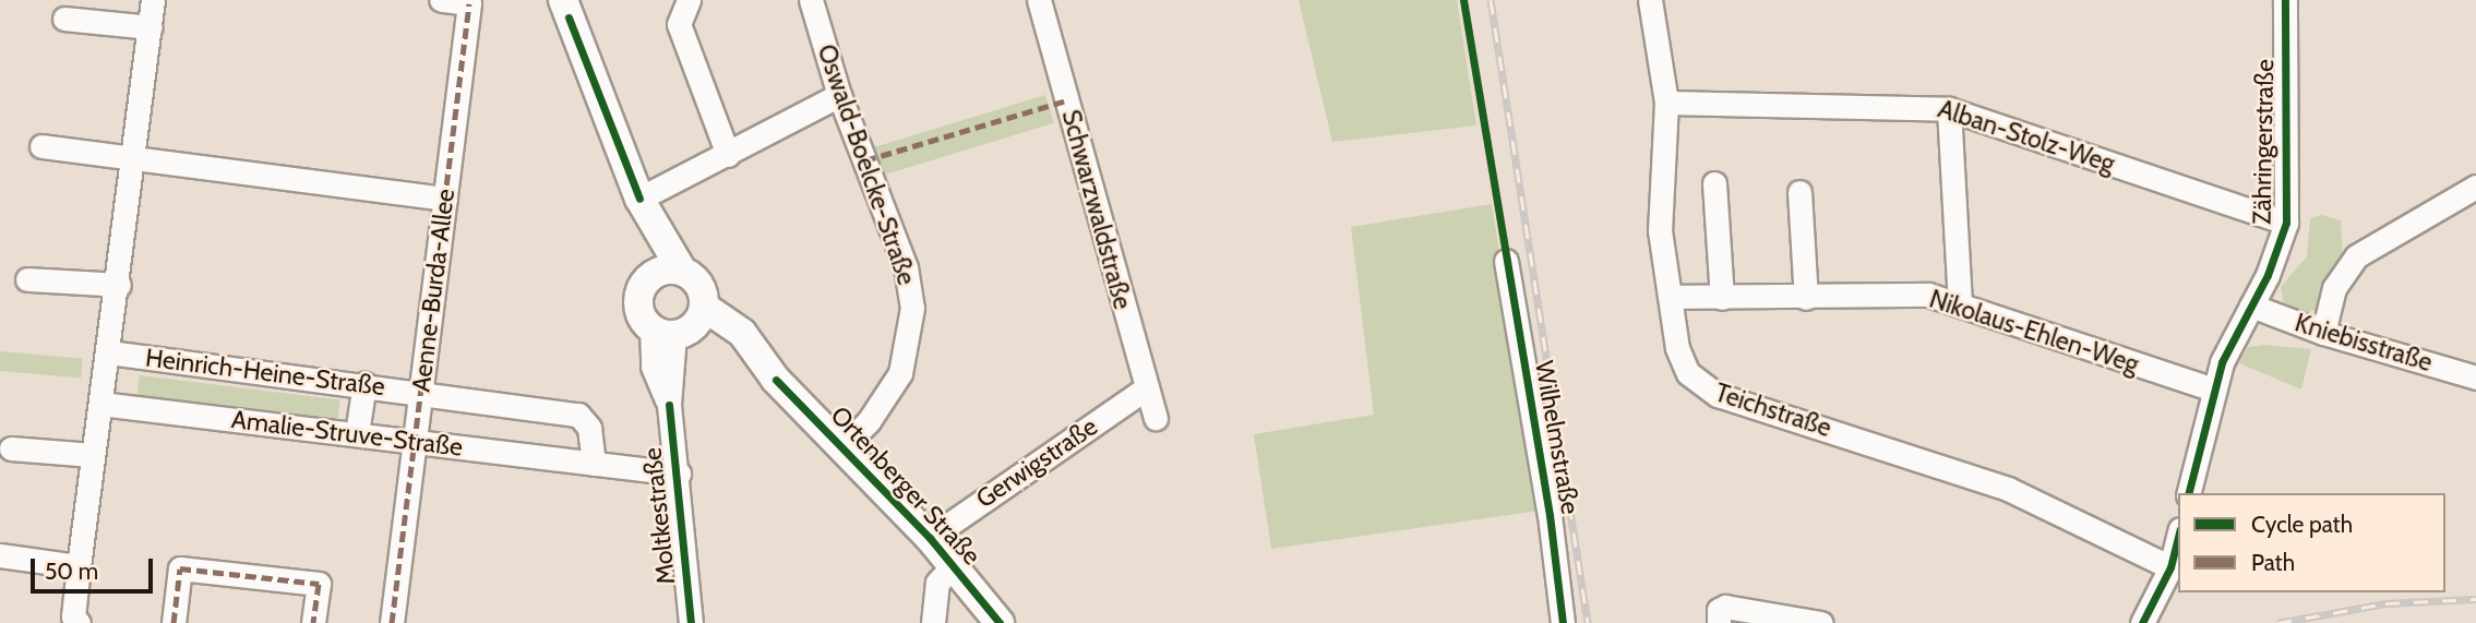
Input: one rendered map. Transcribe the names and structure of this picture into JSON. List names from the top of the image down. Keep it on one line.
{"streets":{"main road":["Ortenberger Straße"],"street":["Alban-Stolz-Weg","Zähringerstraße","Oswald-Boelcke-Straße","Schwarzwaldstraße","Aenne-Burda-Allee","Nikolaus-Ehlen-Weg","Kniebisstraße","Heinrich-Heine-Straße","Teichstraße","Amalie-Struve-Straße","Wilhelmstraße","Gerwigstraße","Moltkestraße"]},"crossings":[["Alban-Stolz-Weg","Zähringerstraße"],["Alban-Stolz-Weg","Teichstraße"],["Zähringerstraße","Nikolaus-Ehlen-Weg"],["Zähringerstraße","Kniebisstraße"],["Oswald-Boelcke-Straße","Ortenberger Straße"],["Schwarzwaldstraße","Gerwigstraße"],["Aenne-Burda-Allee","Heinrich-Heine-Straße"],["Aenne-Burda-Allee","Amalie-Struve-Straße"],["Nikolaus-Ehlen-Weg","Teichstraße"],["Heinrich-Heine-Straße","Amalie-Struve-Straße"],["Amalie-Struve-Straße","Moltkestraße"],["Gerwigstraße","Ortenberger Straße"],["Ortenberger Straße","Moltkestraße"]],"legend":["Cycle path","Path"],"scale_bar":"50 m"}
